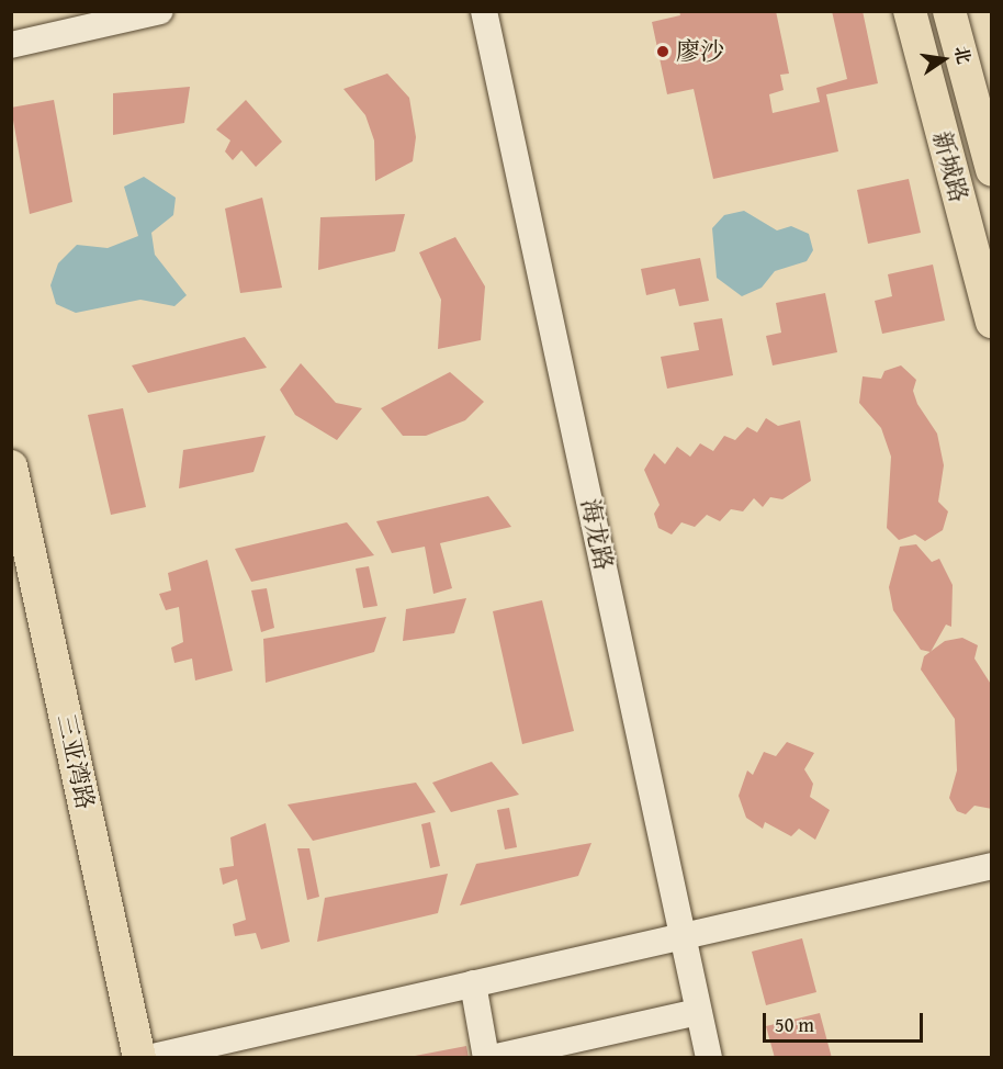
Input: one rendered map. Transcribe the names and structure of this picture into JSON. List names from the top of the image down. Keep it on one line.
{"streets":{"main road":["新城路","三亚湾路"],"street":["海龙路"]},"places":["廖沙"],"scale_bar":"50 m","north":"right"}
